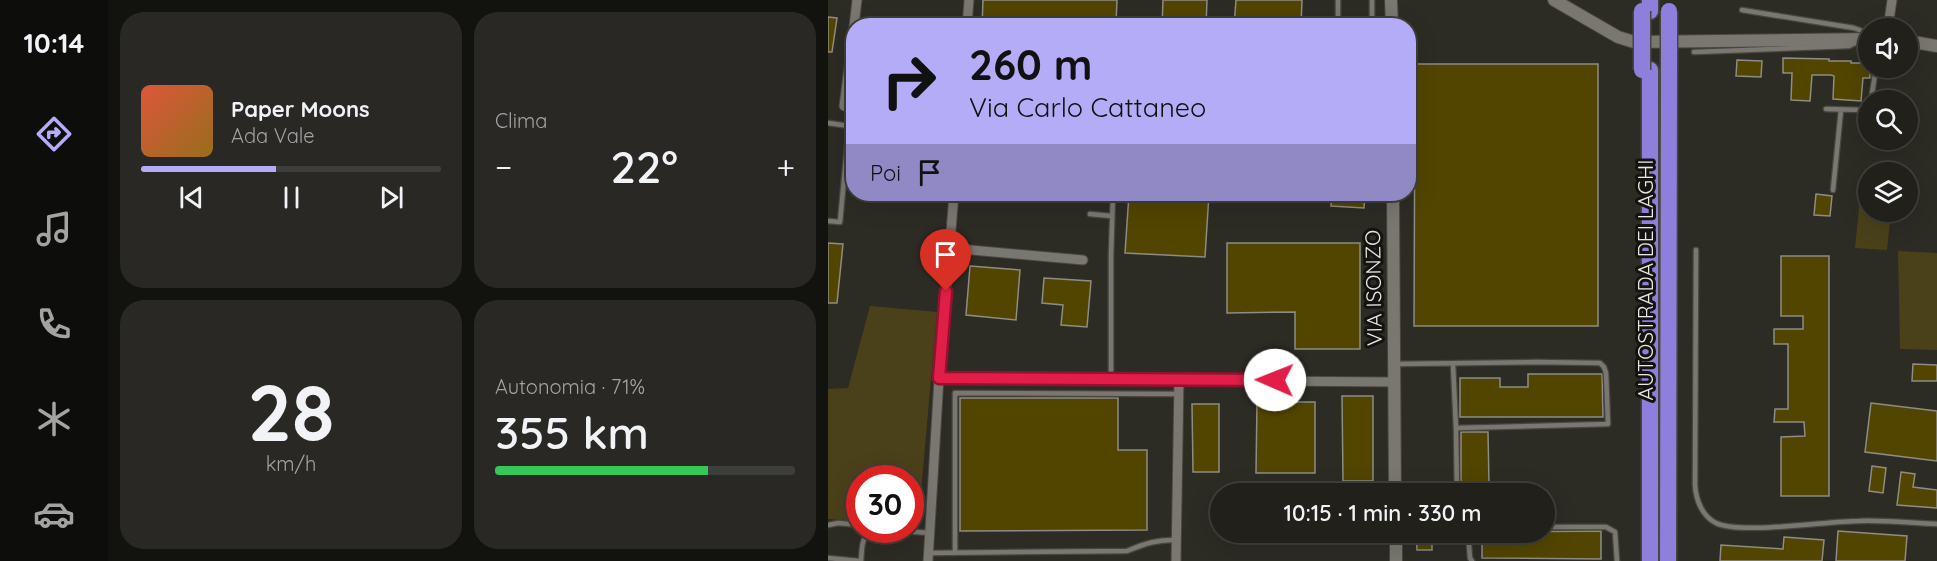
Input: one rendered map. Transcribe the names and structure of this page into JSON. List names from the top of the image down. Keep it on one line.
{"streets":{"highway":["AUTOSTRADA DEI LAGHI"],"street":["VIA ISONZO"]},"page":{"tabs":"10:14","tile":["Clima",["28","km/h"],["Autonomia · 71%","355 km"]],"turn":["260 m","Via Carlo Cattaneo"],"song":["Paper Moons","Ada Vale"],"heat":["−","22°","+"],"then":"Poi","limit":"30","trip":"10:15 · 1 min · 330 m"}}
